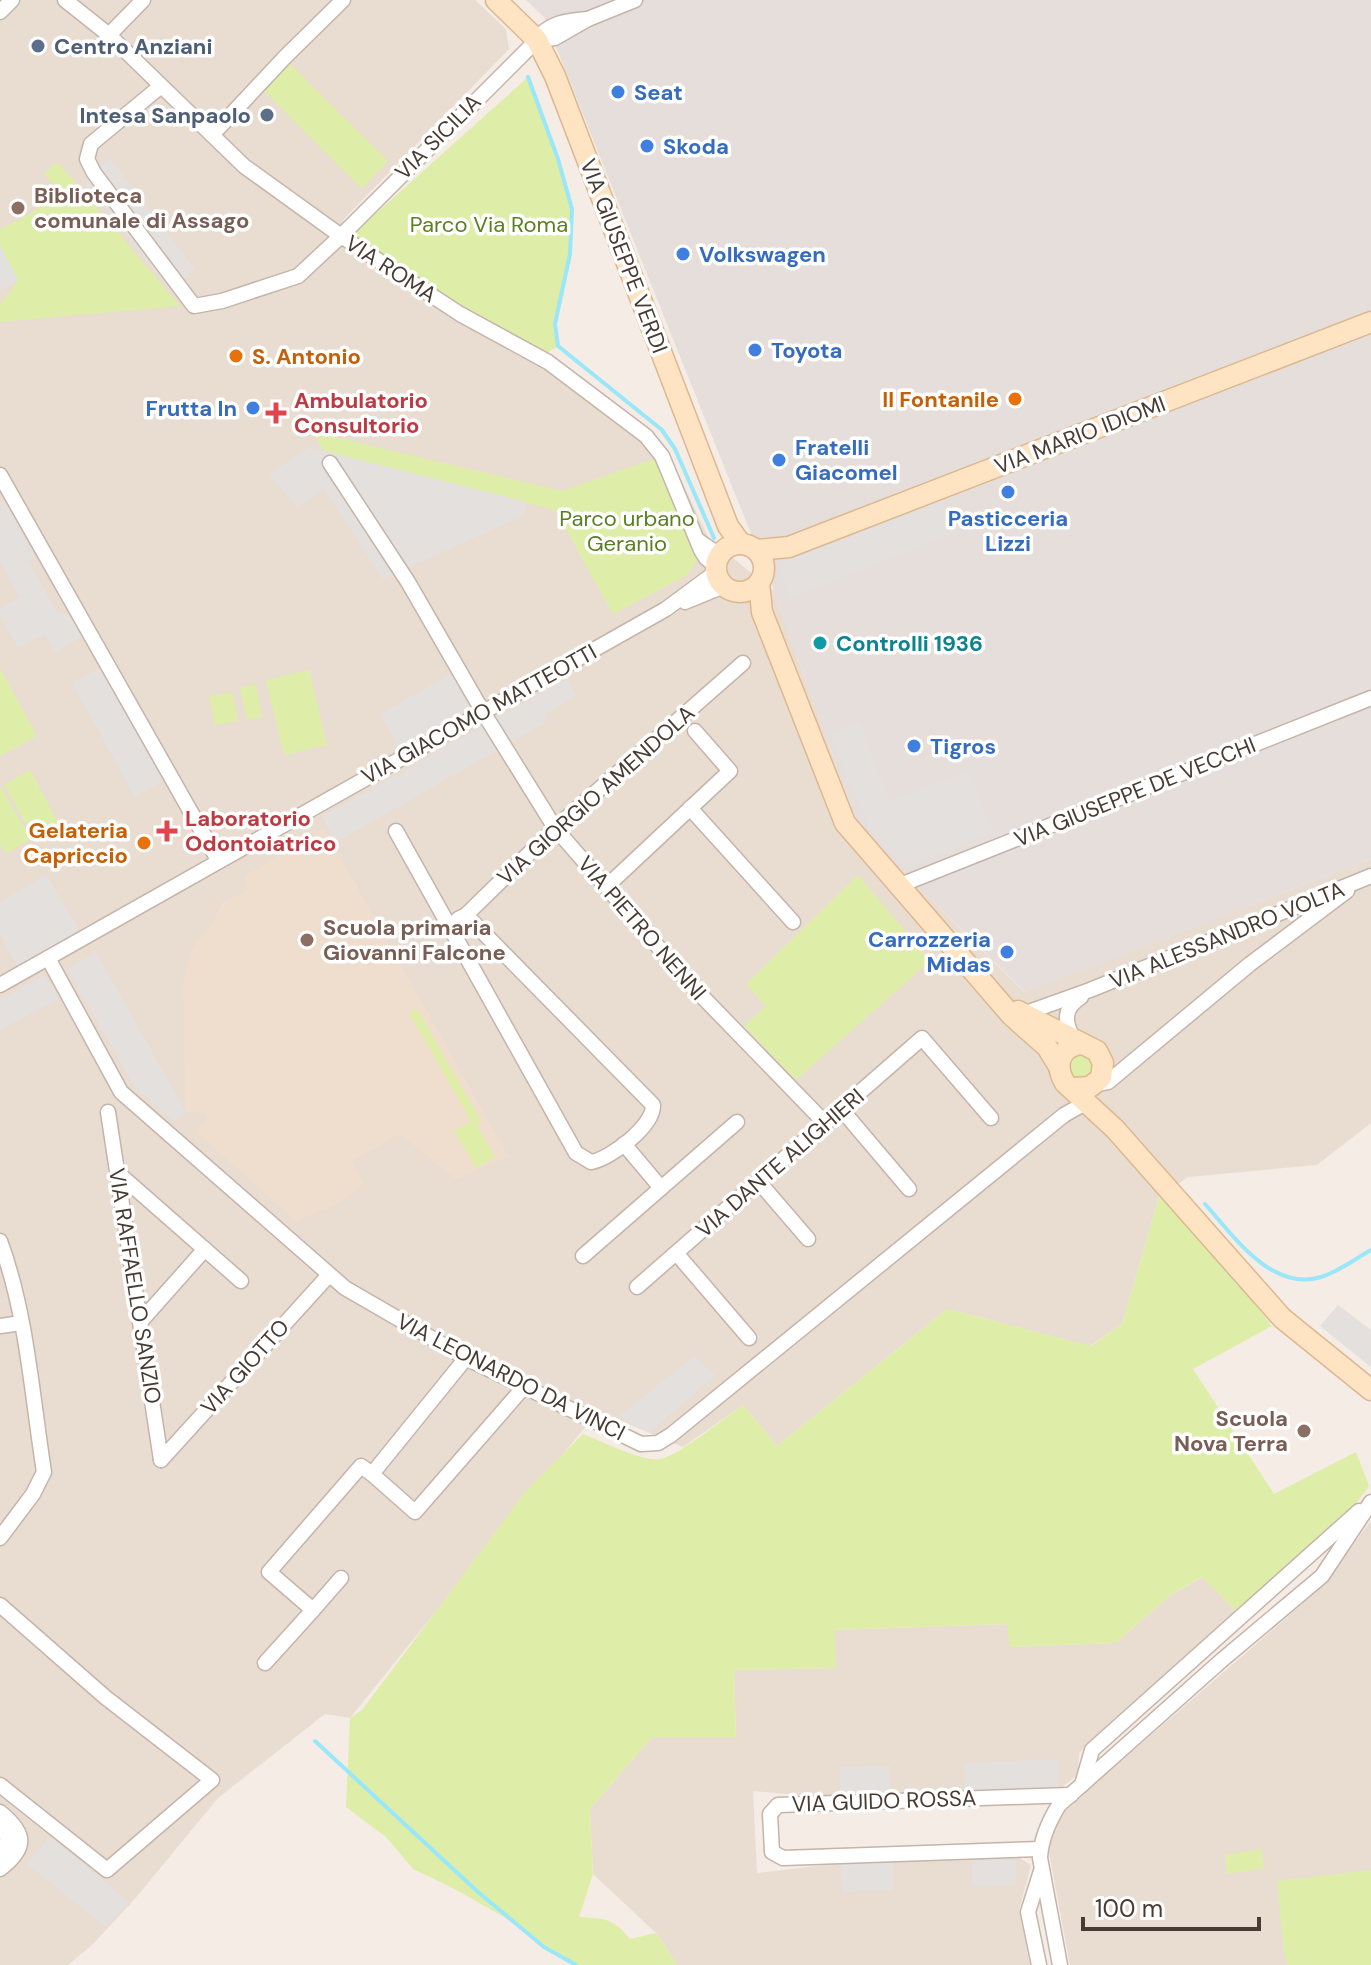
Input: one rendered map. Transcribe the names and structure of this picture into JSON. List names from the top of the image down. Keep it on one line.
{"streets":{"main road":["VIA GIUSEPPE VERDI","VIA MARIO IDIOMI"],"street":["VIA SICILIA","VIA ROMA","VIA GIACOMO MATTEOTTI","VIA GIUSEPPE DE VECCHI","VIA GIORGIO AMENDOLA","VIA PIETRO NENNI","VIA ALESSANDRO VOLTA","VIA DANTE ALIGHIERI","VIA RAFFAELLO SANZIO","VIA GIOTTO","VIA LEONARDO DA VINCI","VIA GUIDO ROSSA"]},"crossings":[["VIA SICILIA","VIA GIUSEPPE VERDI"],["VIA SICILIA","VIA ROMA"],["VIA GIUSEPPE VERDI","VIA ROMA"],["VIA GIUSEPPE VERDI","VIA MARIO IDIOMI"],["VIA GIUSEPPE VERDI","VIA GIACOMO MATTEOTTI"],["VIA GIUSEPPE VERDI","VIA GIUSEPPE DE VECCHI"],["VIA GIUSEPPE VERDI","VIA ALESSANDRO VOLTA"],["VIA GIUSEPPE VERDI","VIA LEONARDO DA VINCI"],["VIA ROMA","VIA MARIO IDIOMI"],["VIA ROMA","VIA GIACOMO MATTEOTTI"],["VIA MARIO IDIOMI","VIA GIACOMO MATTEOTTI"],["VIA GIACOMO MATTEOTTI","VIA PIETRO NENNI"],["VIA GIACOMO MATTEOTTI","VIA LEONARDO DA VINCI"],["VIA GIORGIO AMENDOLA","VIA PIETRO NENNI"],["VIA PIETRO NENNI","VIA DANTE ALIGHIERI"],["VIA ALESSANDRO VOLTA","VIA LEONARDO DA VINCI"],["VIA RAFFAELLO SANZIO","VIA GIOTTO"],["VIA GIOTTO","VIA LEONARDO DA VINCI"]],"parks":["Parco Via Roma","Parco urbano Geranio"],"places":{"other":["Centro Anziani","Seat","Intesa Sanpaolo","Skoda","Biblioteca comunale di Assago","Volkswagen","Toyota","S. Antonio","Il Fontanile","Frutta In","Fratelli Giacomel","Pasticceria Lizzi","Controlli 1936","Tigros","Gelateria Capriccio","Scuola primaria Giovanni Falcone","Carrozzeria Midas","Scuola Nova Terra"],"health":["Ambulatorio Consultorio","Laboratorio Odontoiatrico"]},"scale_bar":"100 m"}
